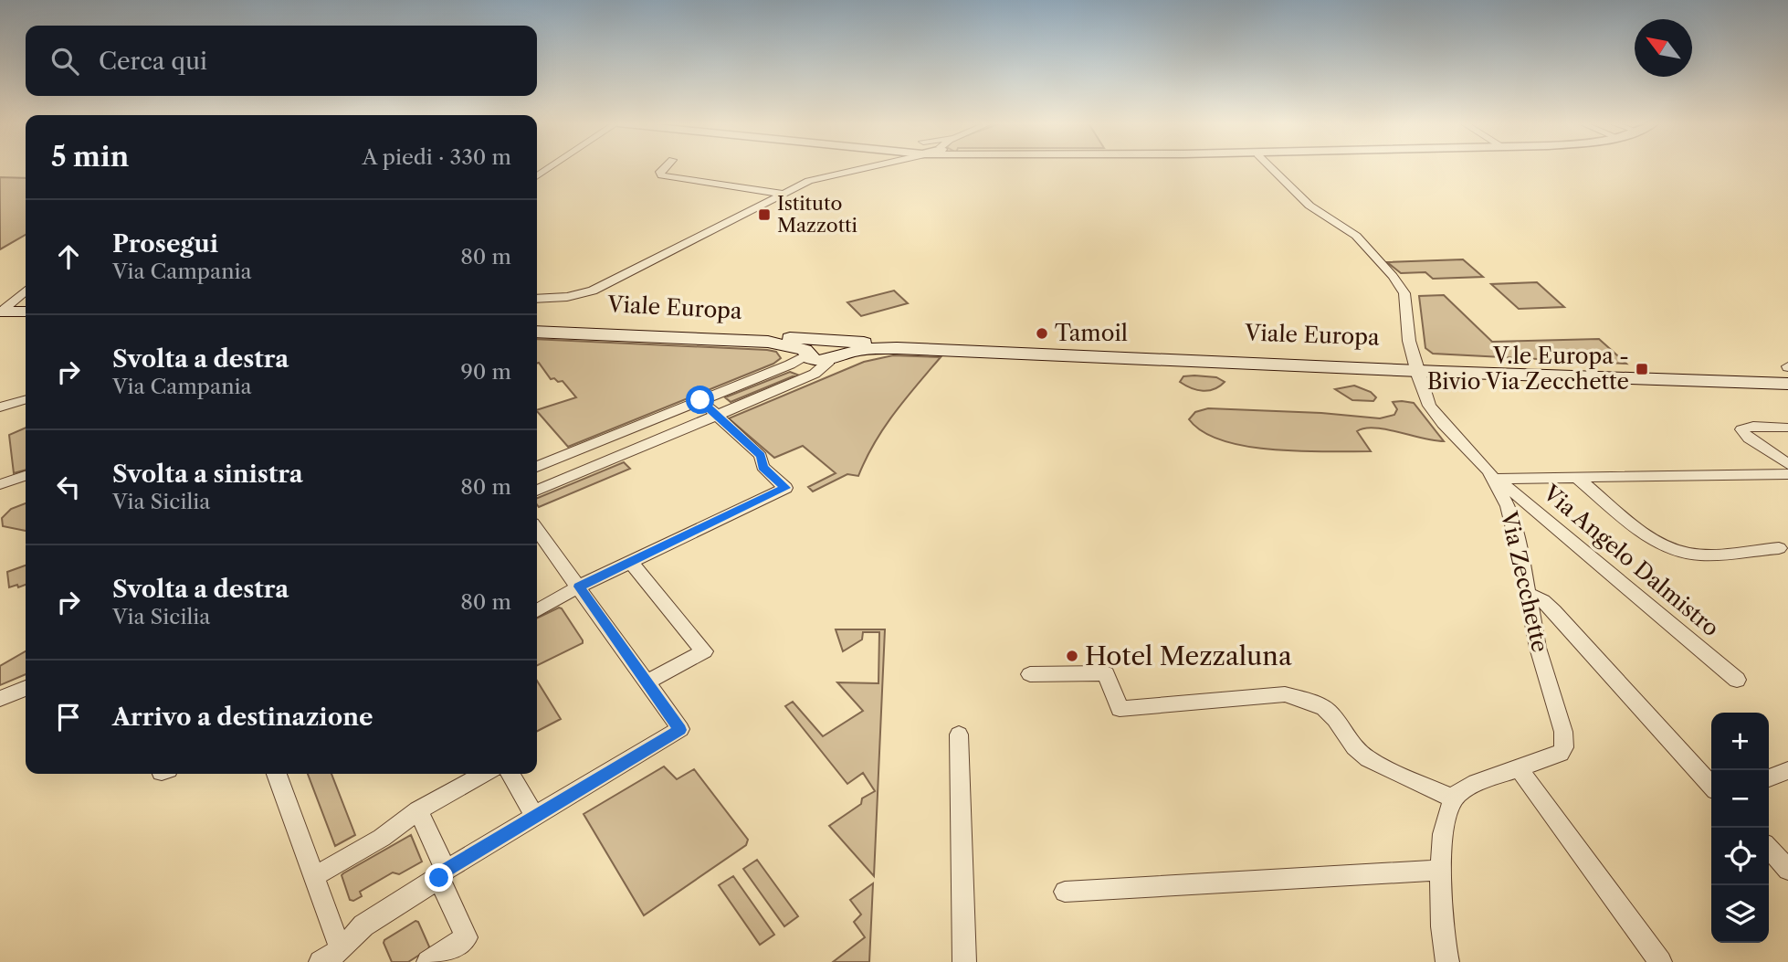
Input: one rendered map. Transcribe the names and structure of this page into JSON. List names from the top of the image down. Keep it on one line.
{"streets":{"main road":["Viale Europa"],"street":["Via Angelo Dalmistro","Via Zecchette"]},"crossings":[["Viale Europa","Via Zecchette"],["Via Angelo Dalmistro","Via Zecchette"]],"places":{"transit":["Istituto Mazzotti","V.le Europa - Bivio Via Zecchette"],"other":["Tamoil","Hotel Mezzaluna"]},"north":"top left","page":{"search":"Cerca qui","heading":["5 min","A piedi · 330 m"],"list":[["Prosegui","Via Campania","80 m"],["Svolta a destra","Via Campania","90 m"],["Svolta a sinistra","Via Sicilia","80 m"],["Svolta a destra","Via Sicilia","80 m"],"Arrivo a destinazione"],"map_buttons":["+","−"]}}
